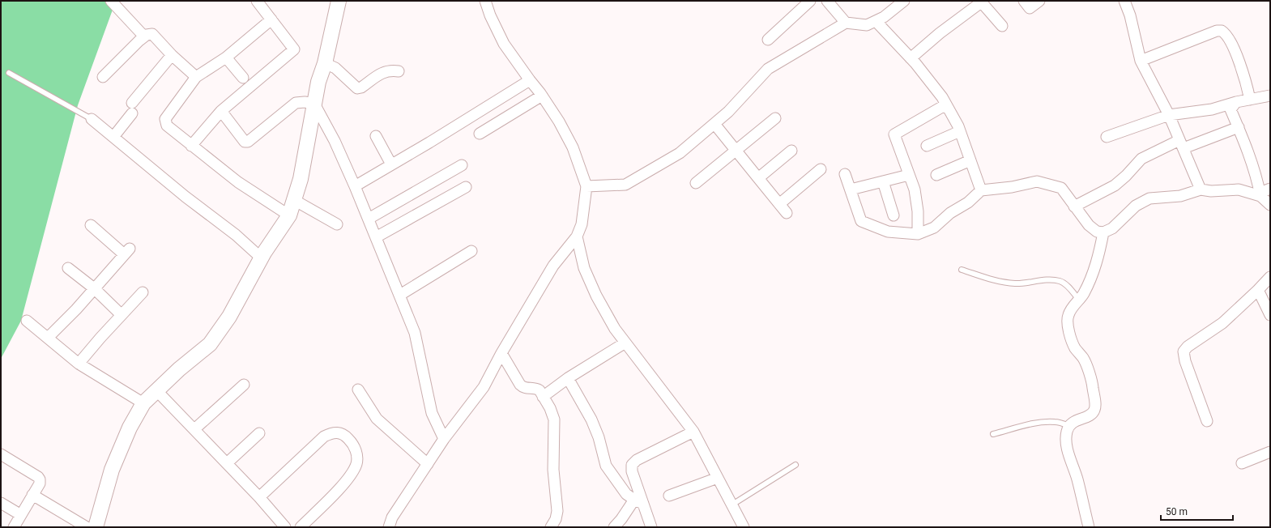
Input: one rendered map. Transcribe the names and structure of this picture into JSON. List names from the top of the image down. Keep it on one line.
{"scale_bar":"50 m"}
